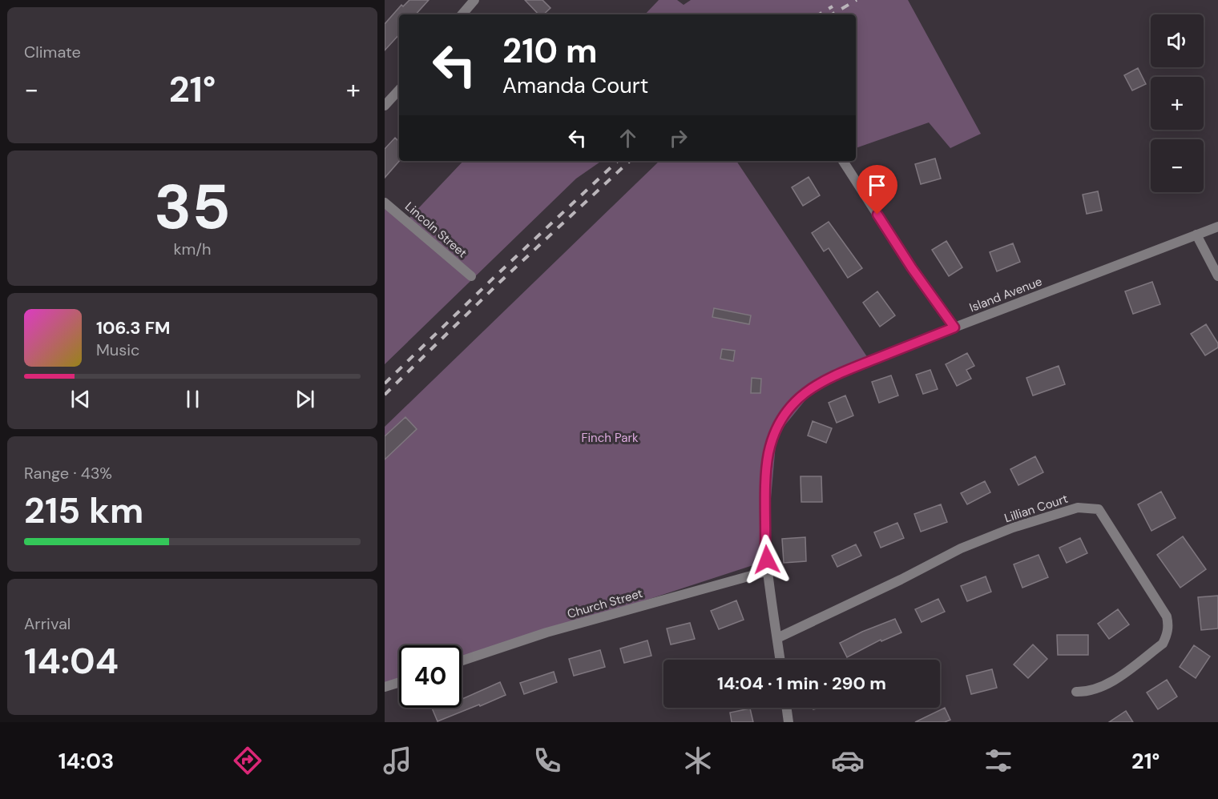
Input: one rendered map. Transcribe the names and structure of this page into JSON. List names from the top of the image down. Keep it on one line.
{"streets":{"street":["Lincoln Street","Island Avenue","Lillian Court","Church Street"]},"crossings":[["Island Avenue","Lillian Court"],["Island Avenue","Church Street"]],"parks":["Finch Park"],"page":{"tile":["Climate",["35","km/h"],["Range · 43%","215 km"],["Arrival","14:04"]],"map_buttons":["+","−"],"turn":["210 m","Amanda Court"],"heat":["−","21°","+"],"song":["106.3 FM","Music"],"limit":"40","trip":"14:04 · 1 min · 290 m","tabs":["14:03","21°"]}}
